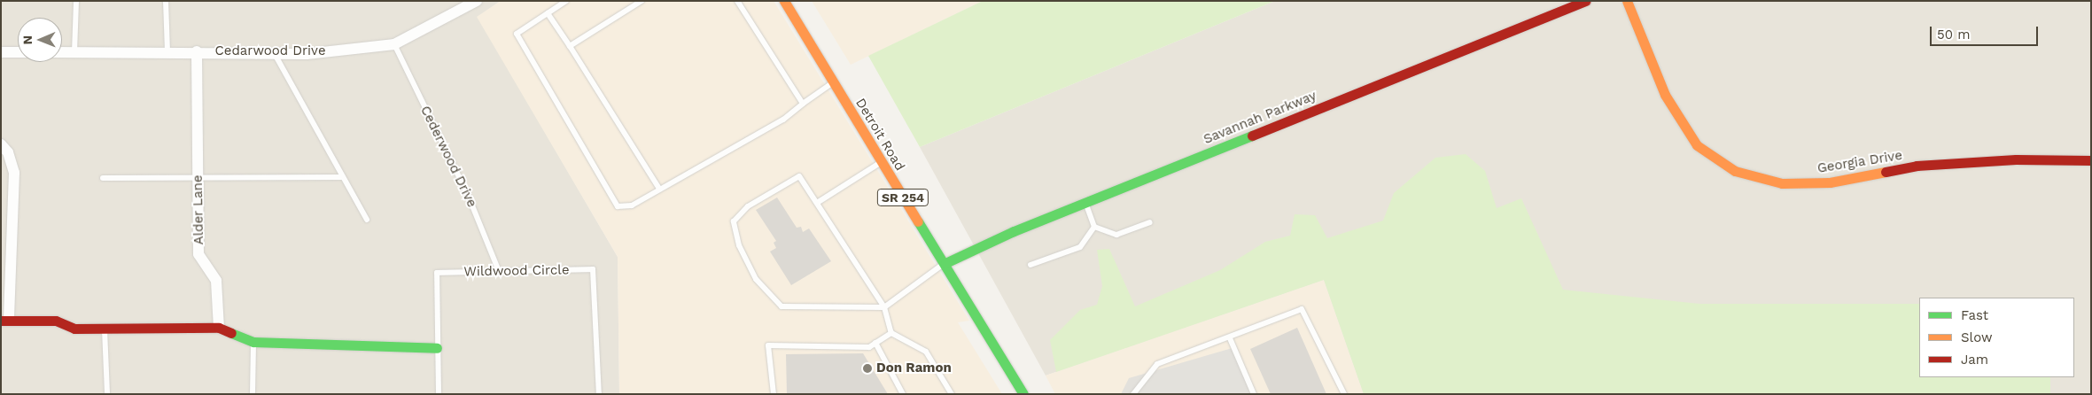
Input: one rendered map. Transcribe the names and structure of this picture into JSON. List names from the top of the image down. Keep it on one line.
{"streets":{"street":["Cedarwood Drive","Savannah Parkway","Detroit Road","Georgia Drive","SR 254","Alder Lane"],"lane":["Cederwood Drive","Wildwood Circle"]},"crossings":[["Cedarwood Drive","Cederwood Drive"],["Cedarwood Drive","Alder Lane"],["Savannah Parkway","Detroit Road"],["Cederwood Drive","Wildwood Circle"]],"places":["Don Ramon"],"legend":["Fast","Slow","Jam"],"scale_bar":"50 m","north":"left"}
